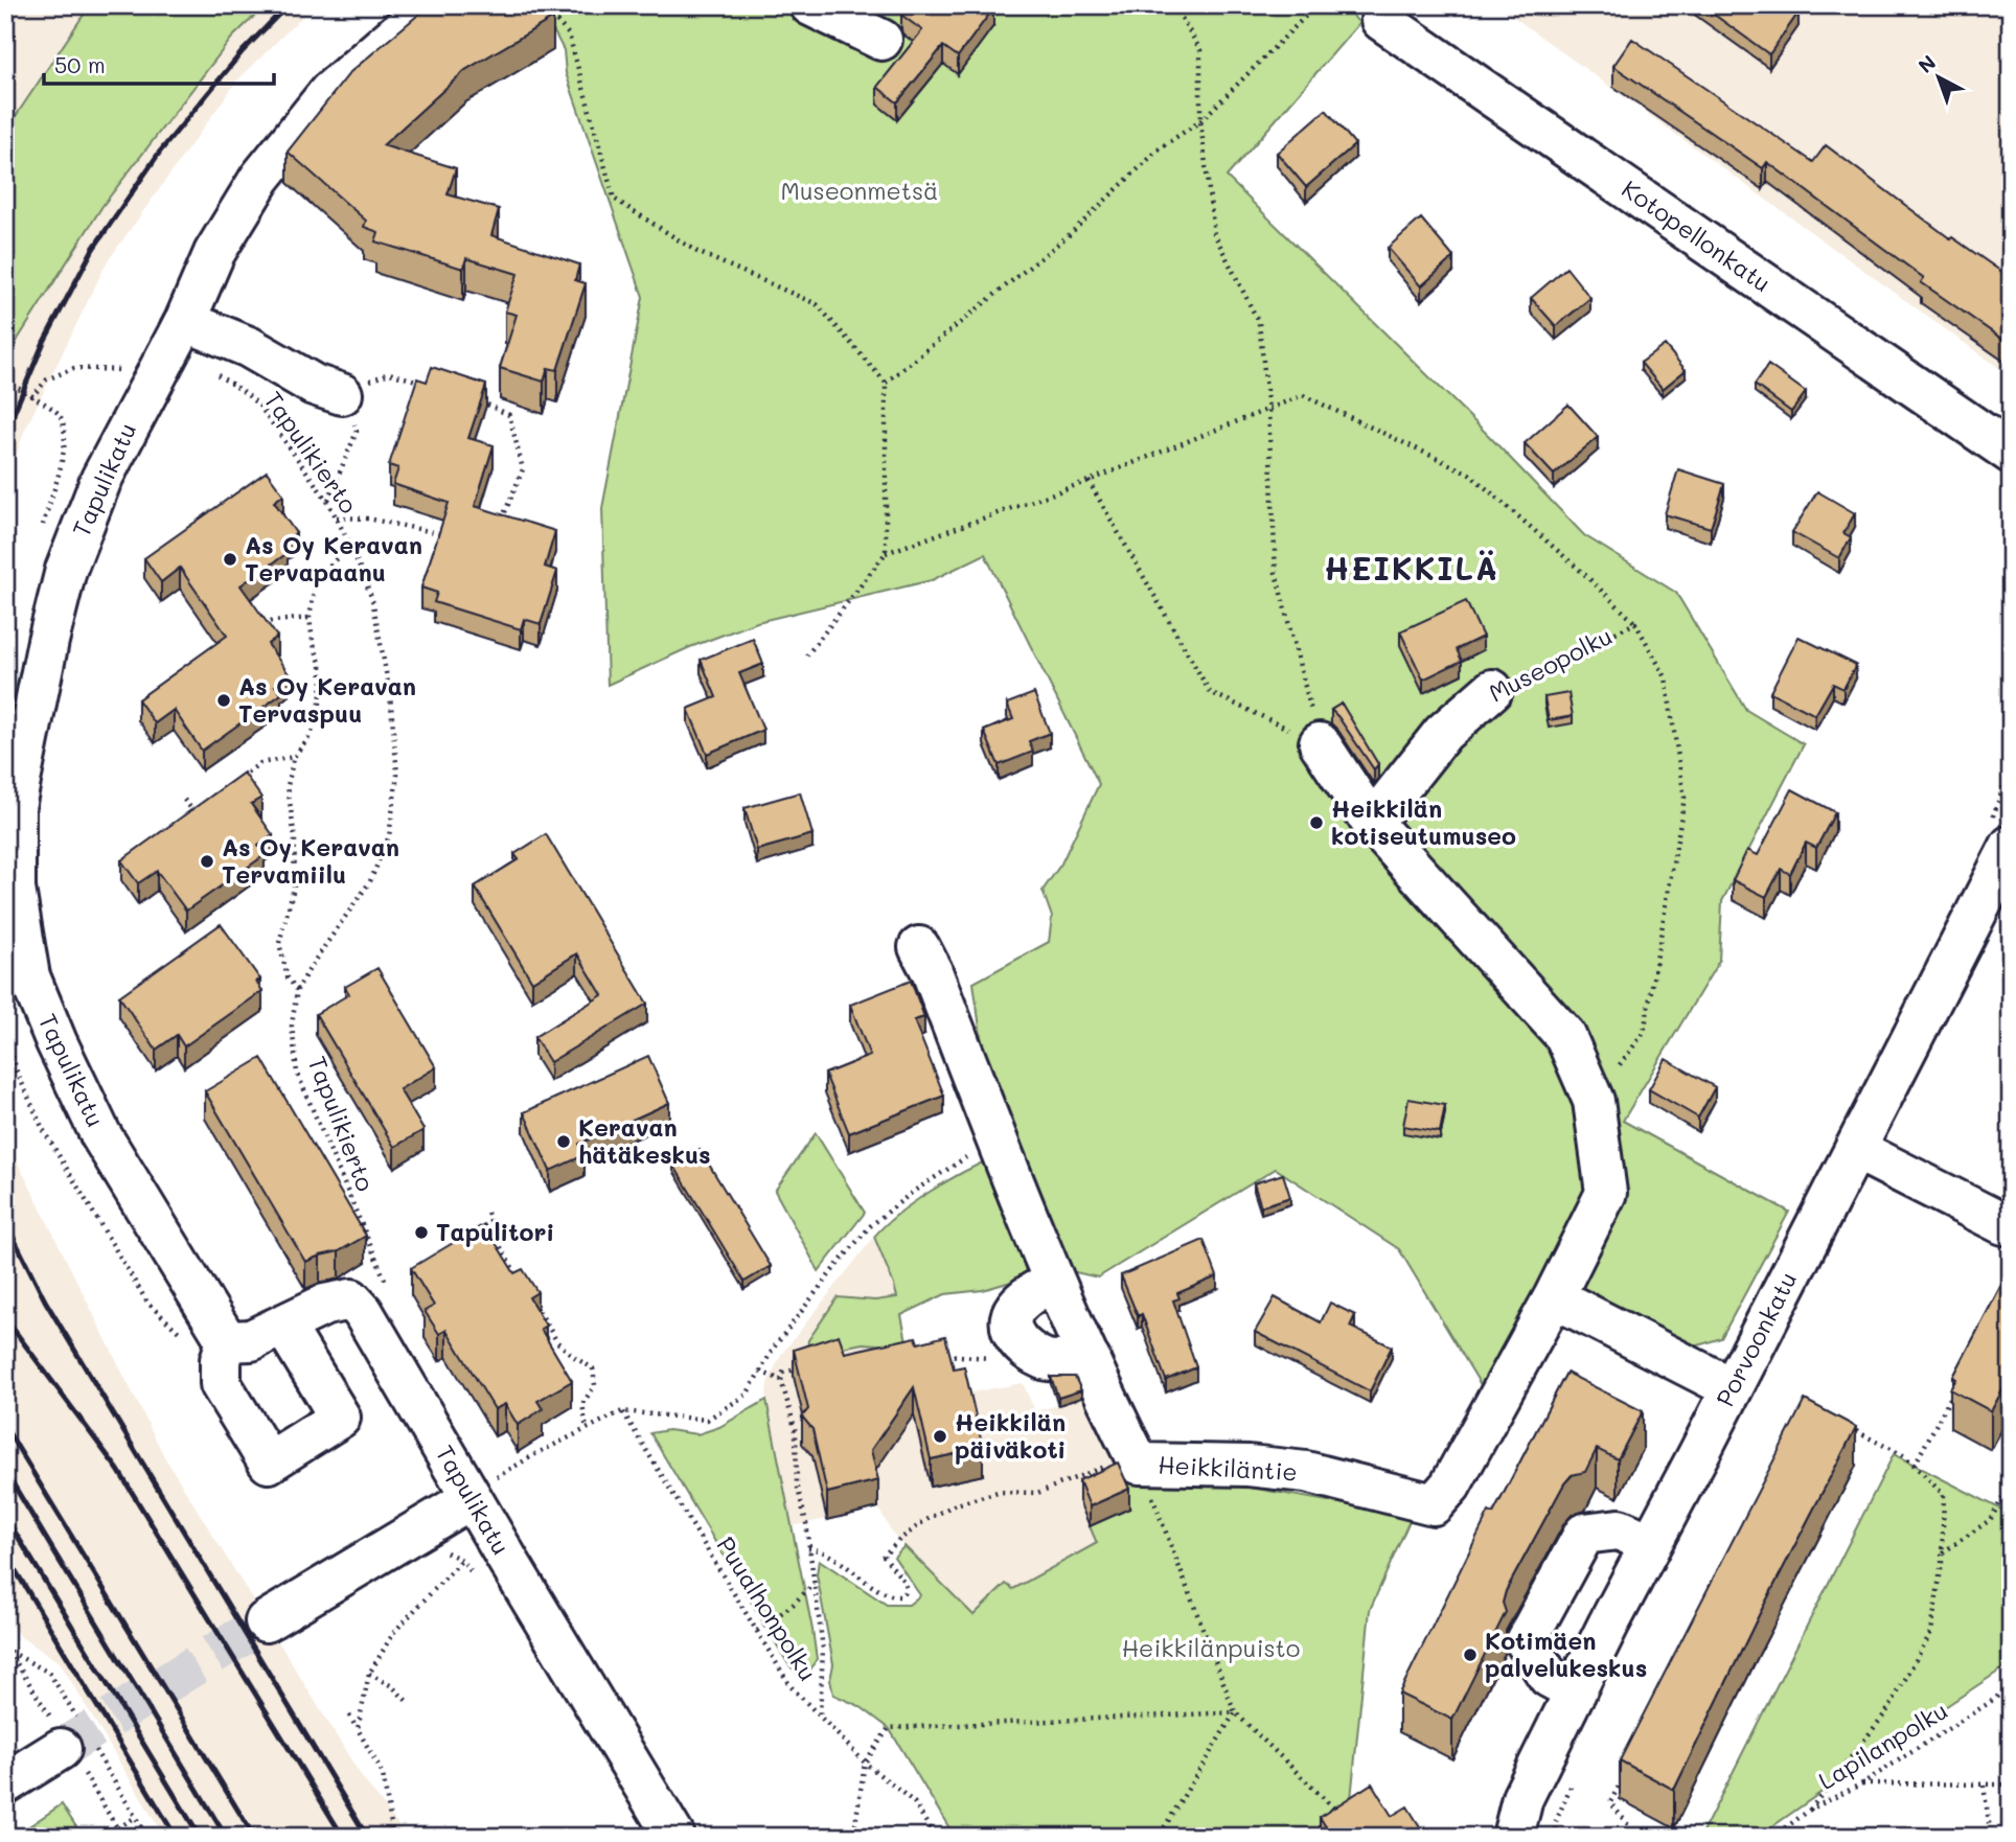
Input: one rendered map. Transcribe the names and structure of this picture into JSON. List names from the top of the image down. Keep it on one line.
{"streets":{"street":["Kotopellonkatu","Tapulikatu","Museopolku","Porvoonkatu","Heikkiläntie"],"path":["Tapulikierto","Puualhonpolku","Lapilanpolku"]},"crossings":[["Tapulikierto","Tapulikatu"]],"districts":["HEIKKILÄ"],"parks":["Museonmetsä","Heikkilänpuisto"],"places":["As Oy Keravan Tervapaanu","As Oy Keravan Tervaspuu","Heikkilän kotiseutumuseo","As Oy Keravan Tervamiilu","Keravan hätäkeskus","Tapulitori","Heikkilän päiväkoti","Kotimäen palvelukeskus"],"scale_bar":"50 m","north":"top left"}
